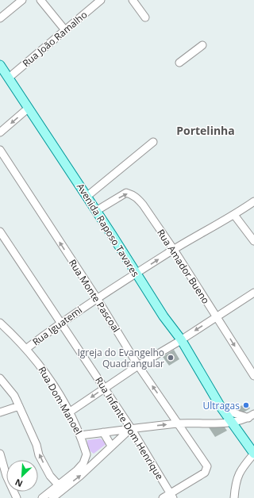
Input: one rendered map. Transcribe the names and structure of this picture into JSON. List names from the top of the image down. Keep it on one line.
{"streets":{"main road":["Avenida Raposo Tavares"],"street":["Rua João Ramalho","Rua Amador Bueno","Rua Monte Pascoal","Rua Iguatemi","Rua Dom Manoel","Rua Infante Dom Henrique"]},"crossings":[["Rua João Ramalho","Avenida Raposo Tavares"],["Avenida Raposo Tavares","Rua Amador Bueno"],["Avenida Raposo Tavares","Rua Iguatemi"],["Rua Amador Bueno","Rua Iguatemi"],["Rua Monte Pascoal","Rua Iguatemi"],["Rua Monte Pascoal","Rua Infante Dom Henrique"],["Rua Iguatemi","Rua Dom Manoel"],["Rua Iguatemi","Rua Infante Dom Henrique"]],"one_way":["Rua Amador Bueno","Rua Monte Pascoal"],"districts":["Portelinha"],"places":["Igreja do Evangelho Quadrangular","Ultragas"],"north":"bottom left"}
